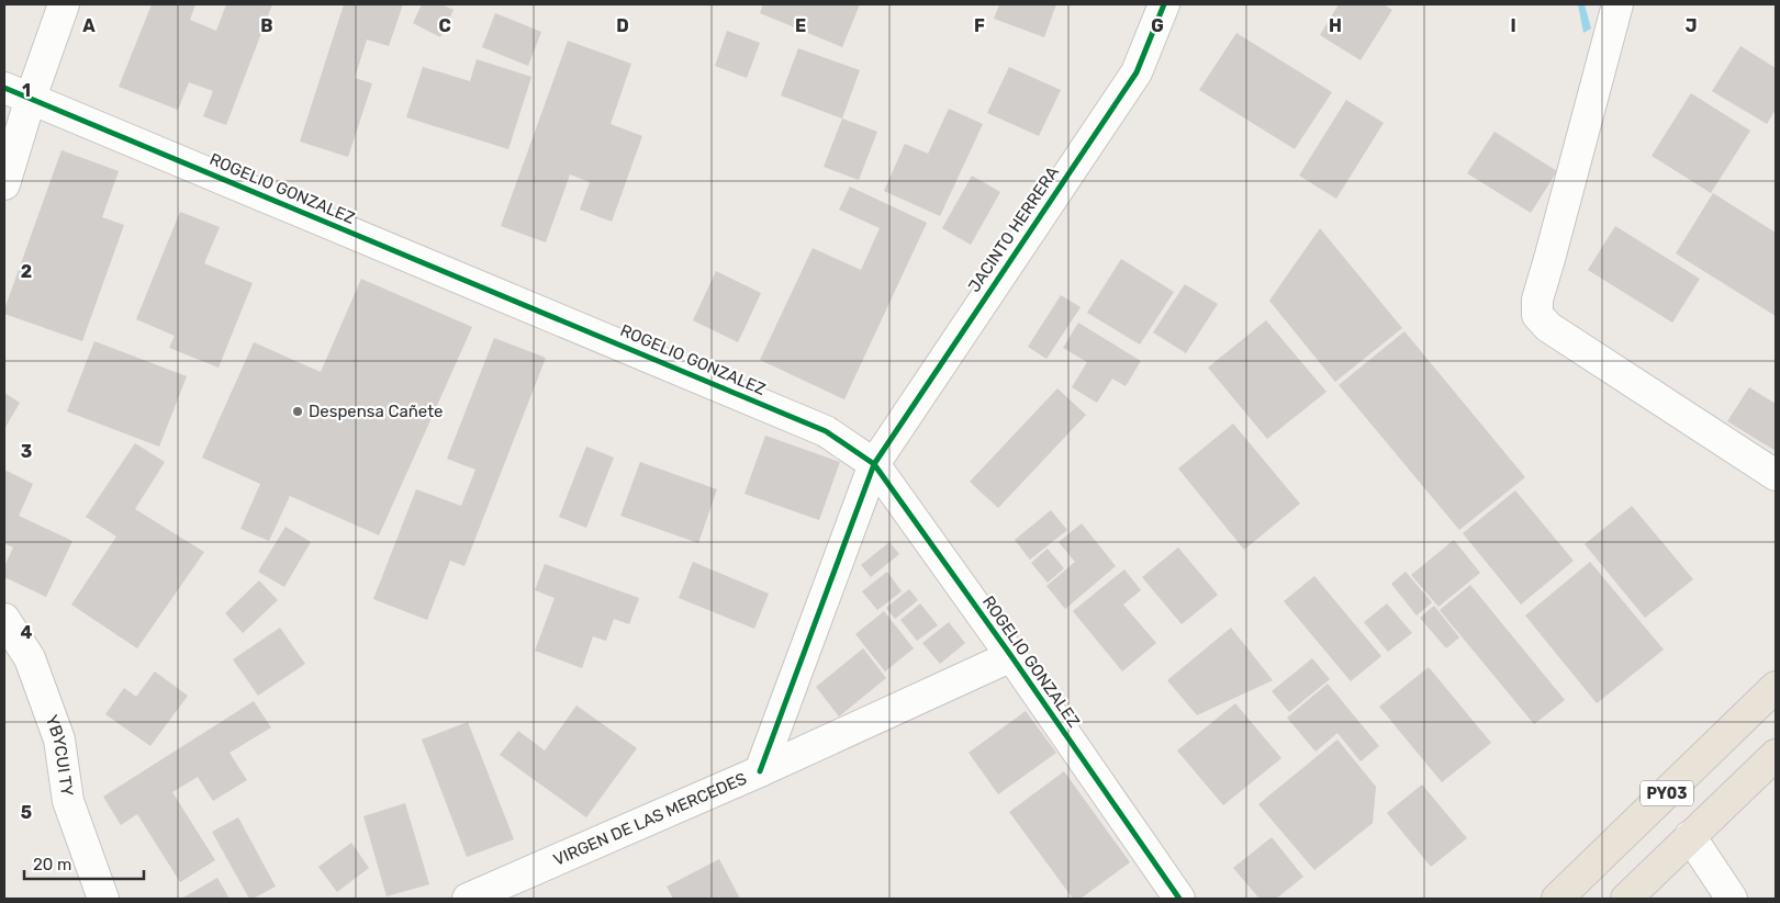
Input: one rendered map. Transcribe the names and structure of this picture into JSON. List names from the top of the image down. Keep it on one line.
{"streets":{"highway":["PY03"],"street":["ROGELIO GONZALEZ","JACINTO HERRERA","YBYCUI TY","VIRGEN DE LAS MERCEDES"]},"crossings":[["ROGELIO GONZALEZ","JACINTO HERRERA"],["ROGELIO GONZALEZ","VIRGEN DE LAS MERCEDES"],["JACINTO HERRERA","VIRGEN DE LAS MERCEDES"]],"places":["Despensa Cañete"],"scale_bar":"20 m","grid":{"columns":["A","B","C","D","E","F","G","H","I","J"],"rows":["1","2","3","4","5"]}}
